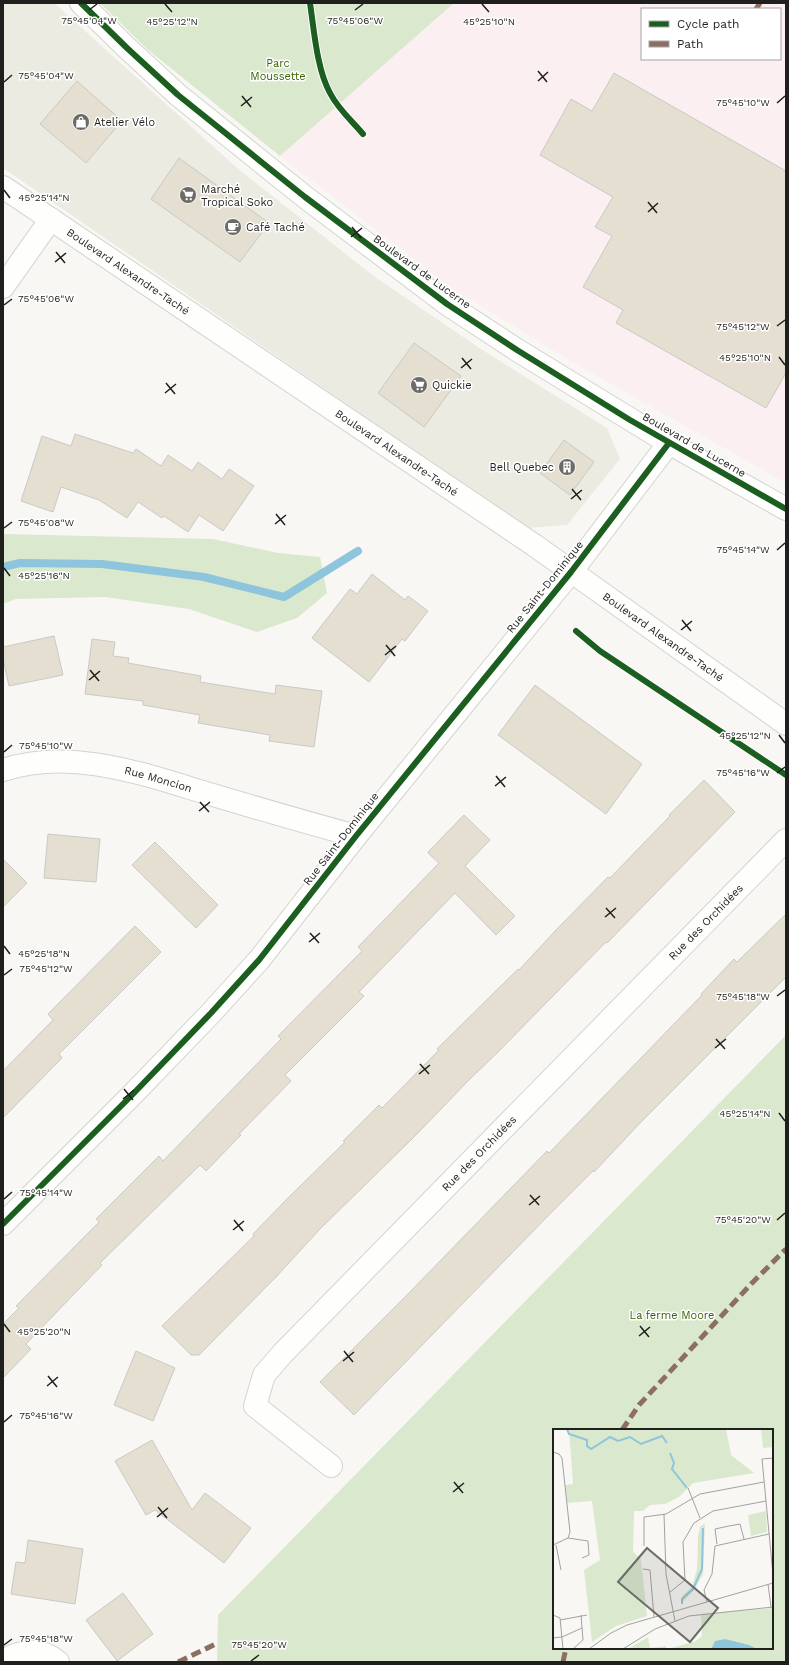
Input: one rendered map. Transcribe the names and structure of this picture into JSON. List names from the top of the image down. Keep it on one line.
{"streets":{"street":["Boulevard Alexandre-Taché","Boulevard de Lucerne","Rue Saint-Dominique","Rue Moncion","Rue des Orchidées"]},"crossings":[["Boulevard Alexandre-Taché","Rue Saint-Dominique"],["Boulevard de Lucerne","Rue Saint-Dominique"],["Rue Saint-Dominique","Rue Moncion"]],"parks":["Parc Moussette","La ferme Moore"],"places":{"shop":["Atelier Vélo"],"supermarket":["Marché Tropical Soko","Quickie"],"cafe":["Café Taché"],"building":["Bell Quebec"]},"legend":["Cycle path","Path"],"coordinates":["75°45'04\"W","75°45'06\"W","45°25'12\"N","45°25'10\"N","75°45'10\"W","45°25'14\"N","75°45'12\"W","75°45'08\"W","75°45'14\"W","45°25'16\"N","75°45'16\"W","45°25'18\"N","75°45'18\"W","75°45'20\"W","45°25'20\"N"]}
